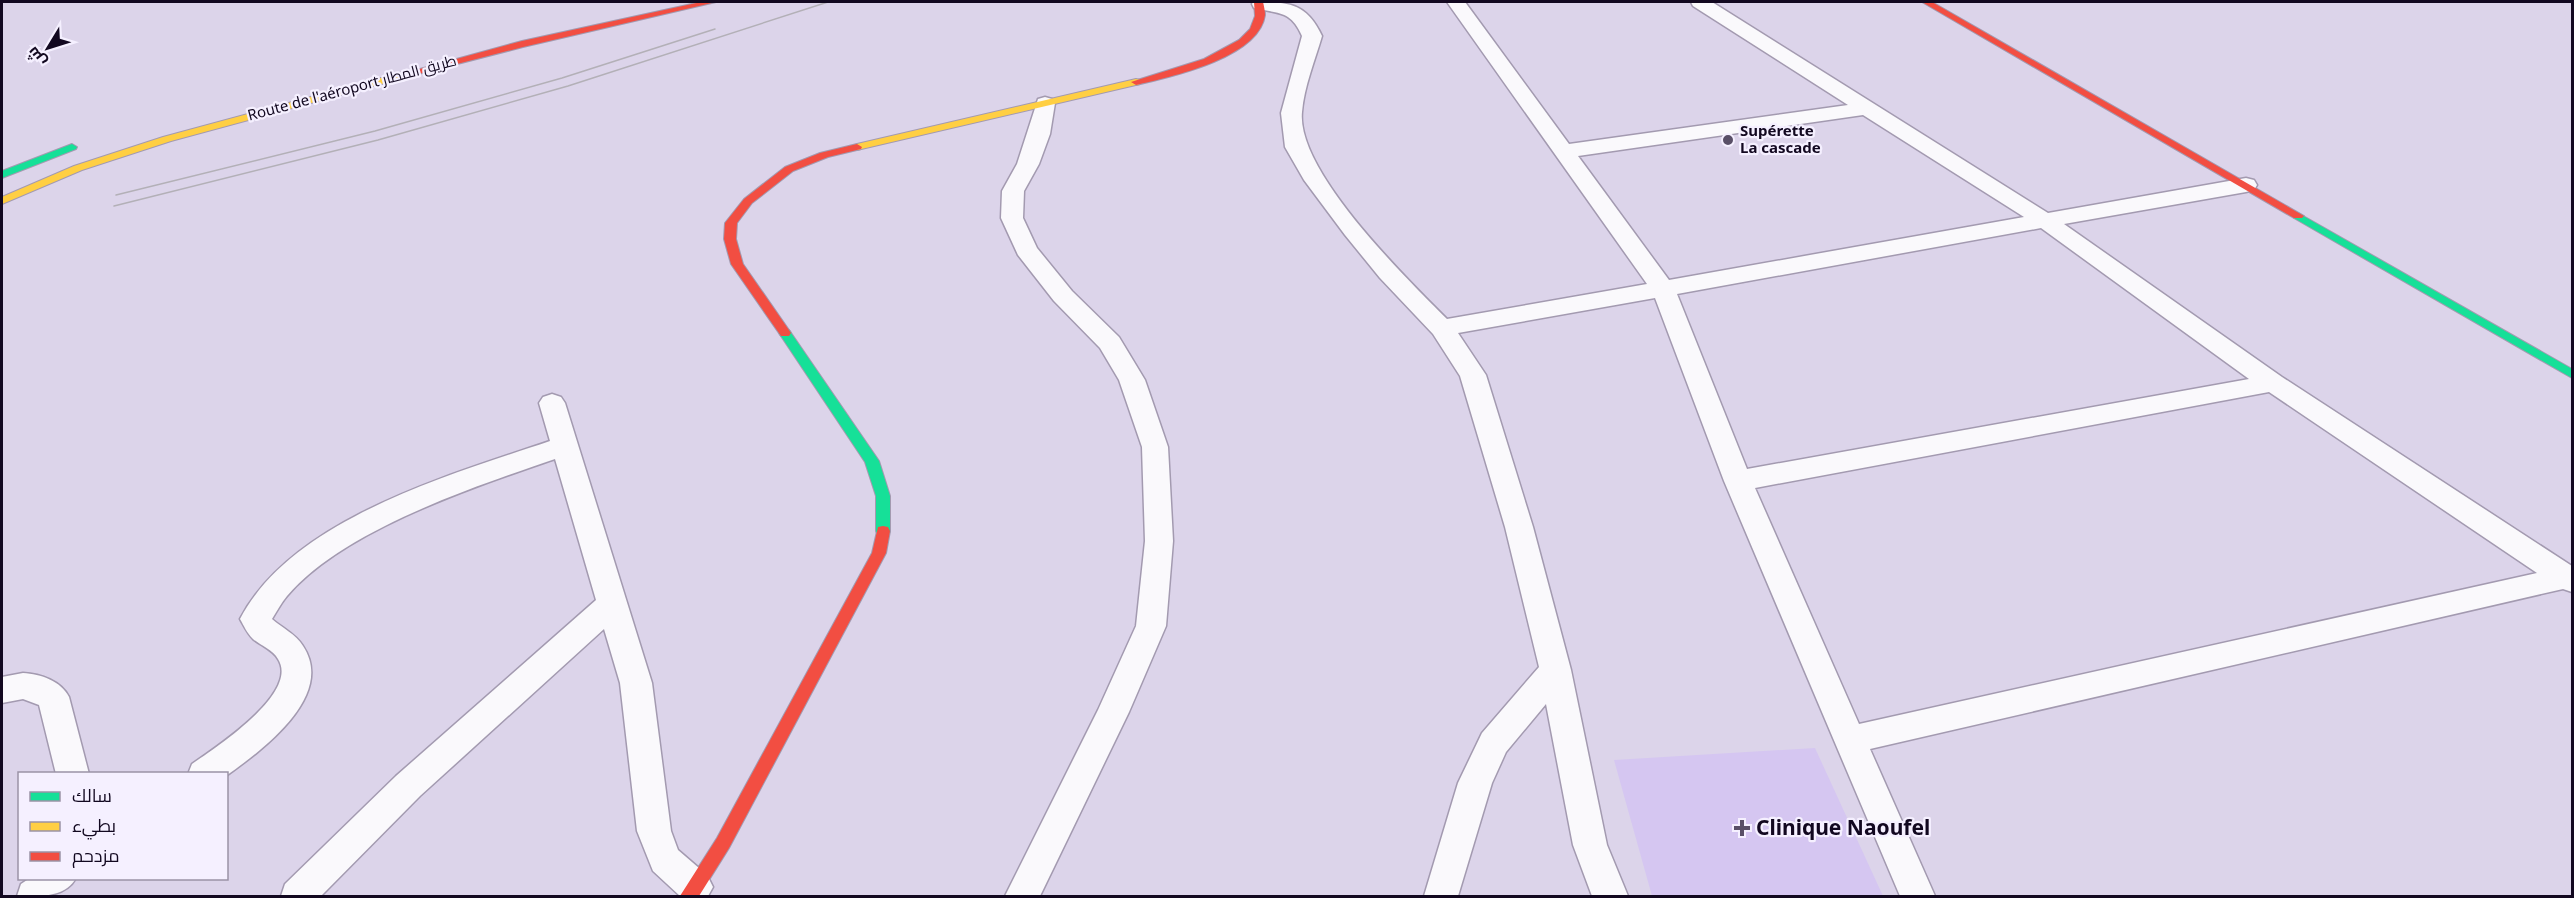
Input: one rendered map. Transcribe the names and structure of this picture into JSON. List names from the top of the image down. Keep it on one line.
{"streets":{"main road":["Route de l'aéroport طريق المطار"]},"places":{"other":["Supérette La cascade"],"health":["Clinique Naoufel"]},"legend":["سالك","بطيء","مزدحم"],"north":"bottom left"}
